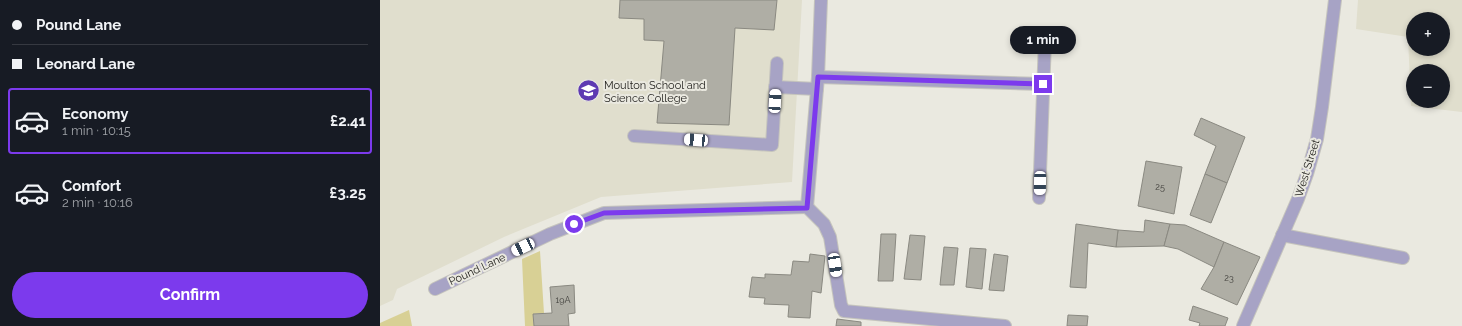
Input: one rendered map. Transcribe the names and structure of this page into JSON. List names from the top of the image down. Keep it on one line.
{"streets":{"street":["West Street","Pound Lane"]},"places":{"school or university":["Moulton School and Science College"]},"house_numbers":["25","23","19A"],"page":{"banner":["Pound Lane","Leonard Lane"],"map_buttons":["+","−"],"bubble":"1 min","list":[{"name":"Economy","note":"1 min · 10:15","value":"£2.41"},{"name":"Comfort","note":"2 min · 10:16","value":"£3.25"}],"buttons":"Confirm"}}
